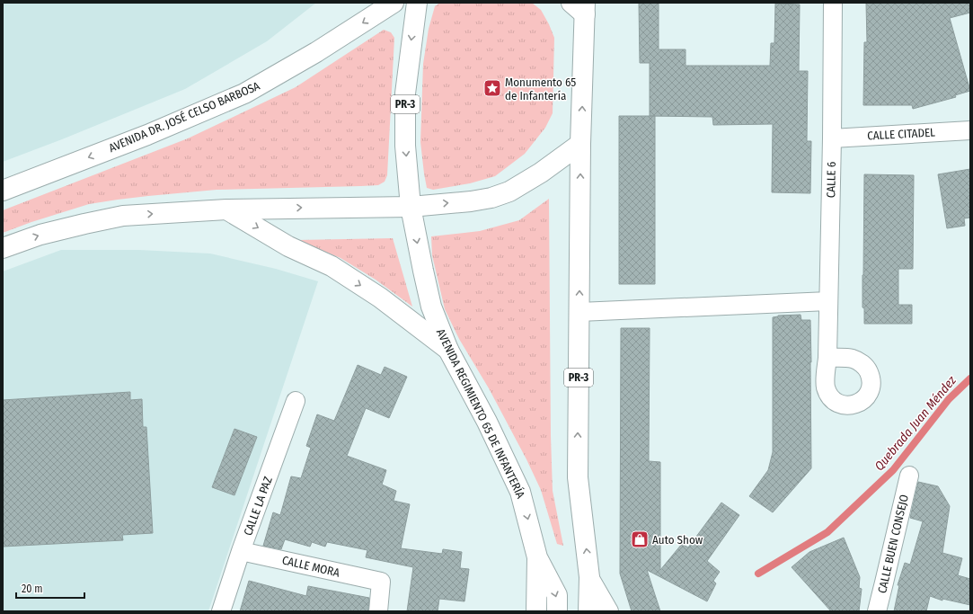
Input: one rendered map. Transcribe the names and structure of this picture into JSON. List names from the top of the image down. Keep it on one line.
{"streets":{"main road":["PR-3","AVENIDA DR. JOSÉ CELSO BARBOSA","AVENIDA REGIMIENTO 65 DE INFANTERÍA"],"street":["CALLE CITADEL","CALLE 6","CALLE LA PAZ","CALLE BUEN CONSEJO","CALLE MORA"]},"crossings":[["CALLE CITADEL","CALLE 6"],["CALLE LA PAZ","CALLE MORA"]],"water":["Quebrada Juan Méndez"],"places":{"place":["Monumento 65 de Infantería"],"shop":["Auto Show"]},"scale_bar":"20 m"}
